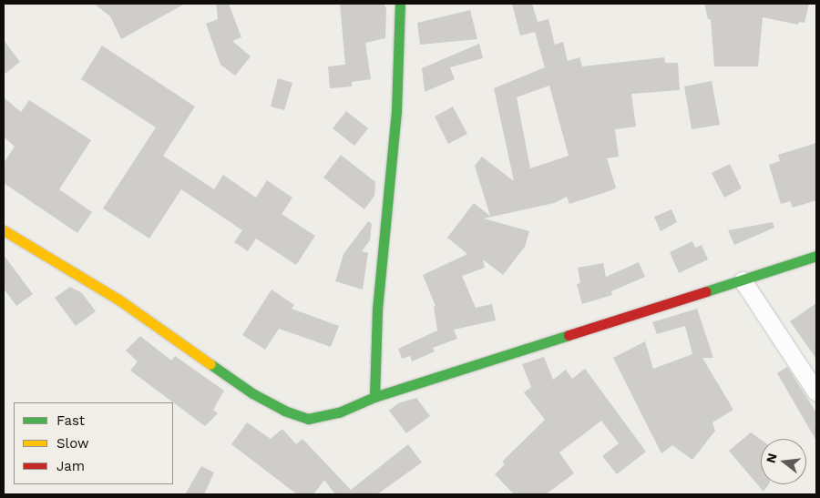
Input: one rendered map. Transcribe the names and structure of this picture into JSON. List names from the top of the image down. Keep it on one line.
{"legend":["Fast","Slow","Jam"],"north":"left"}
